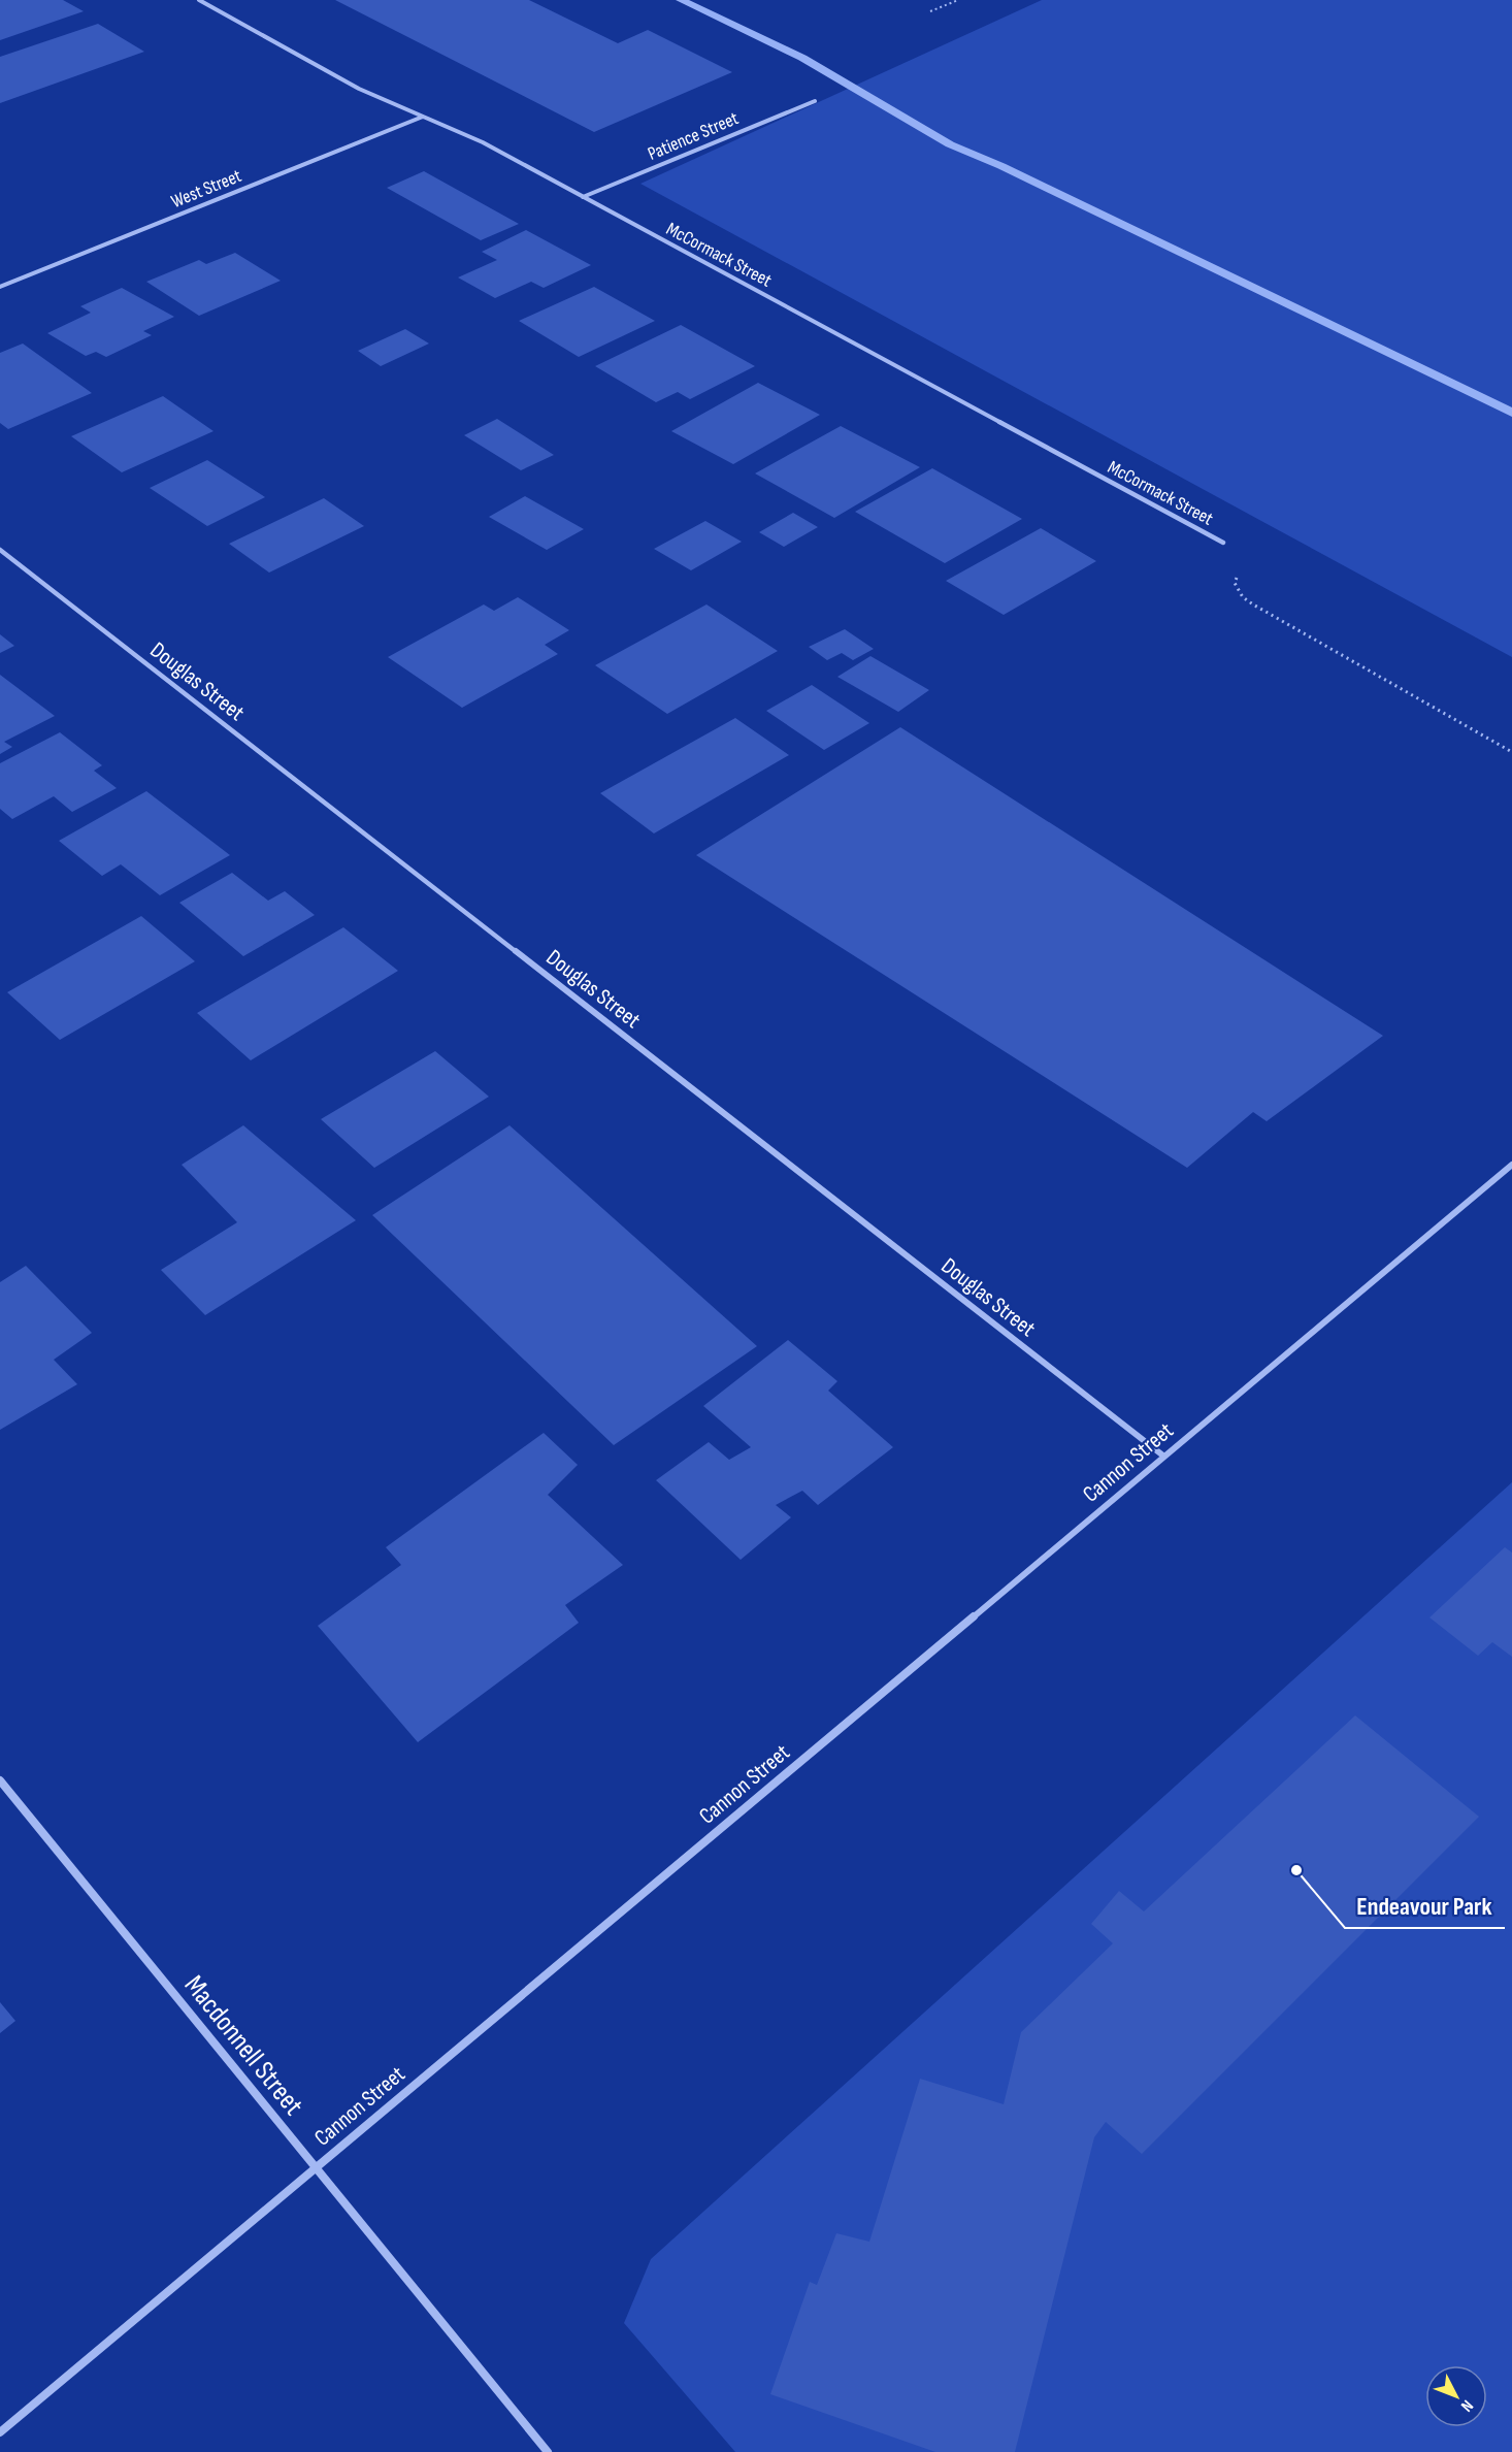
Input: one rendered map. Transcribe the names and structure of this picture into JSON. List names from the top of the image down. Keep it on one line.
{"streets":{"street":["Patience Street","West Street","McCormack Street","Douglas Street","Cannon Street","Macdonnell Street"]},"crossings":[["Patience Street","McCormack Street"],["West Street","McCormack Street"],["Douglas Street","Cannon Street"],["Cannon Street","Macdonnell Street"]],"places":["Endeavour Park"],"north":"bottom right"}
